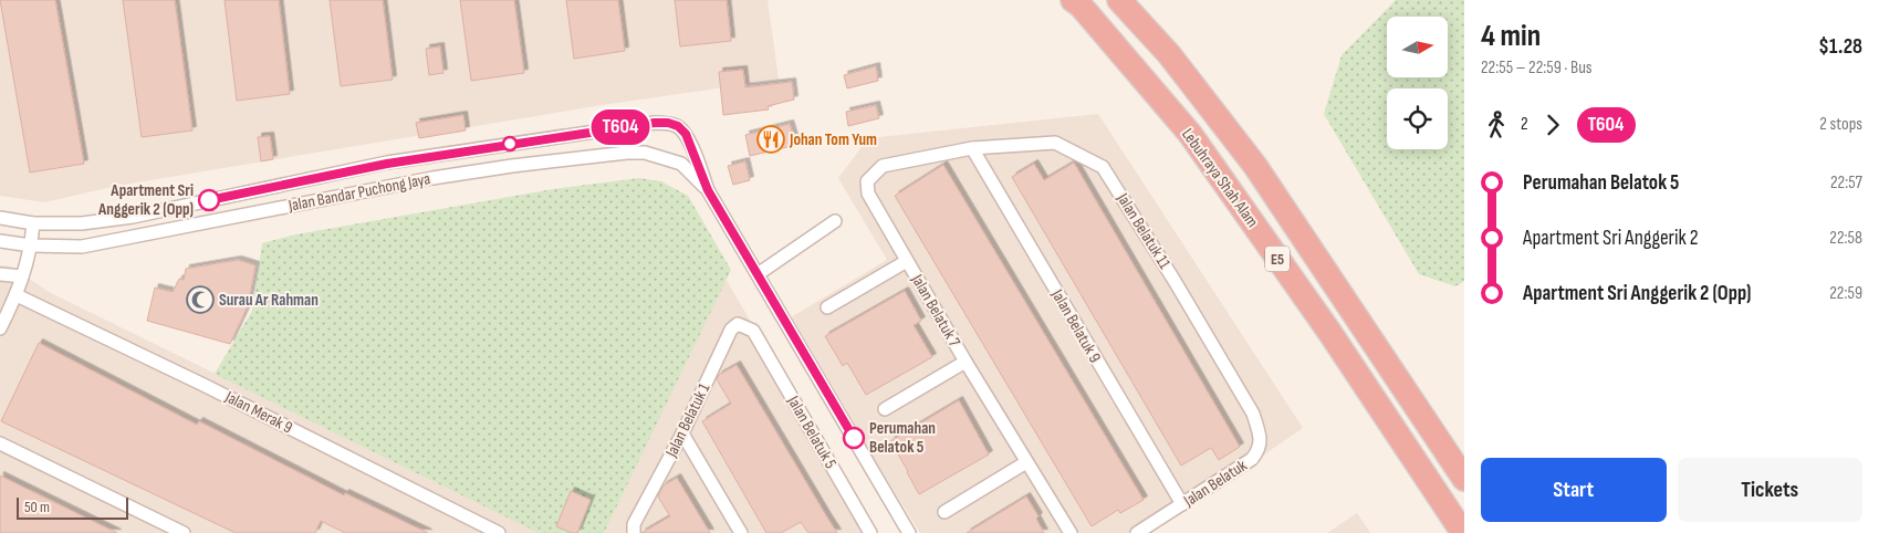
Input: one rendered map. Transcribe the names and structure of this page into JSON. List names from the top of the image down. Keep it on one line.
{"streets":{"highway":["Lebuhraya Shah Alam","E5"],"street":["Jalan Bandar Puchong Jaya","Jalan Belatuk 11","Jalan Belatuk 7","Jalan Belatuk 9","Jalan Merak 9","Jalan Belatuk 1","Jalan Belatuk 5","Jalan Belatuk"]},"crossings":[["Jalan Belatuk 11","Jalan Belatuk 7"],["Jalan Belatuk 11","Jalan Belatuk 9"],["Jalan Belatuk 11","Jalan Belatuk"],["Jalan Belatuk 7","Jalan Belatuk 9"],["Jalan Belatuk 9","Jalan Belatuk"],["Jalan Belatuk 1","Jalan Belatuk 5"]],"places":{"restaurant":["Johan Tom Yum"],"other":["Apartment Sri Anggerik 2 (Opp)","Perumahan Belatok 5"],"mosque":["Surau Ar Rahman"]},"lines":["bus line T604"],"scale_bar":"50 m","north":"right","page":{"on_map":"T604","heading":["4 min","22:55 – 22:59 · Bus","$1.28"],"legs":["2","T604","2 stops"],"list":[{"name":"Perumahan Belatok 5","value":"22:57"},{"name":"Apartment Sri Anggerik 2","value":"22:58"},{"name":"Apartment Sri Anggerik 2 (Opp)","value":"22:59"}],"buttons":["Start","Tickets"],"scale":"50 m"}}
